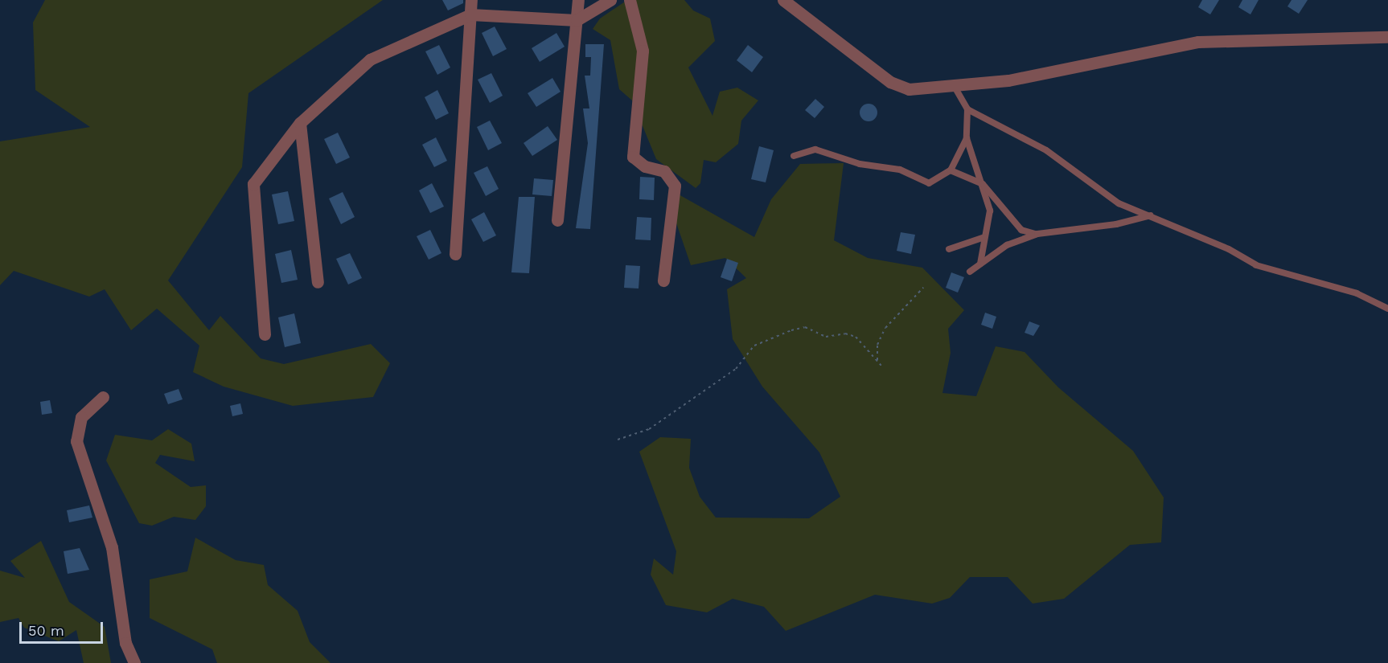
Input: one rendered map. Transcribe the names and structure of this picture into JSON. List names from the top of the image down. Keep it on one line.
{"scale_bar":"50 m"}
